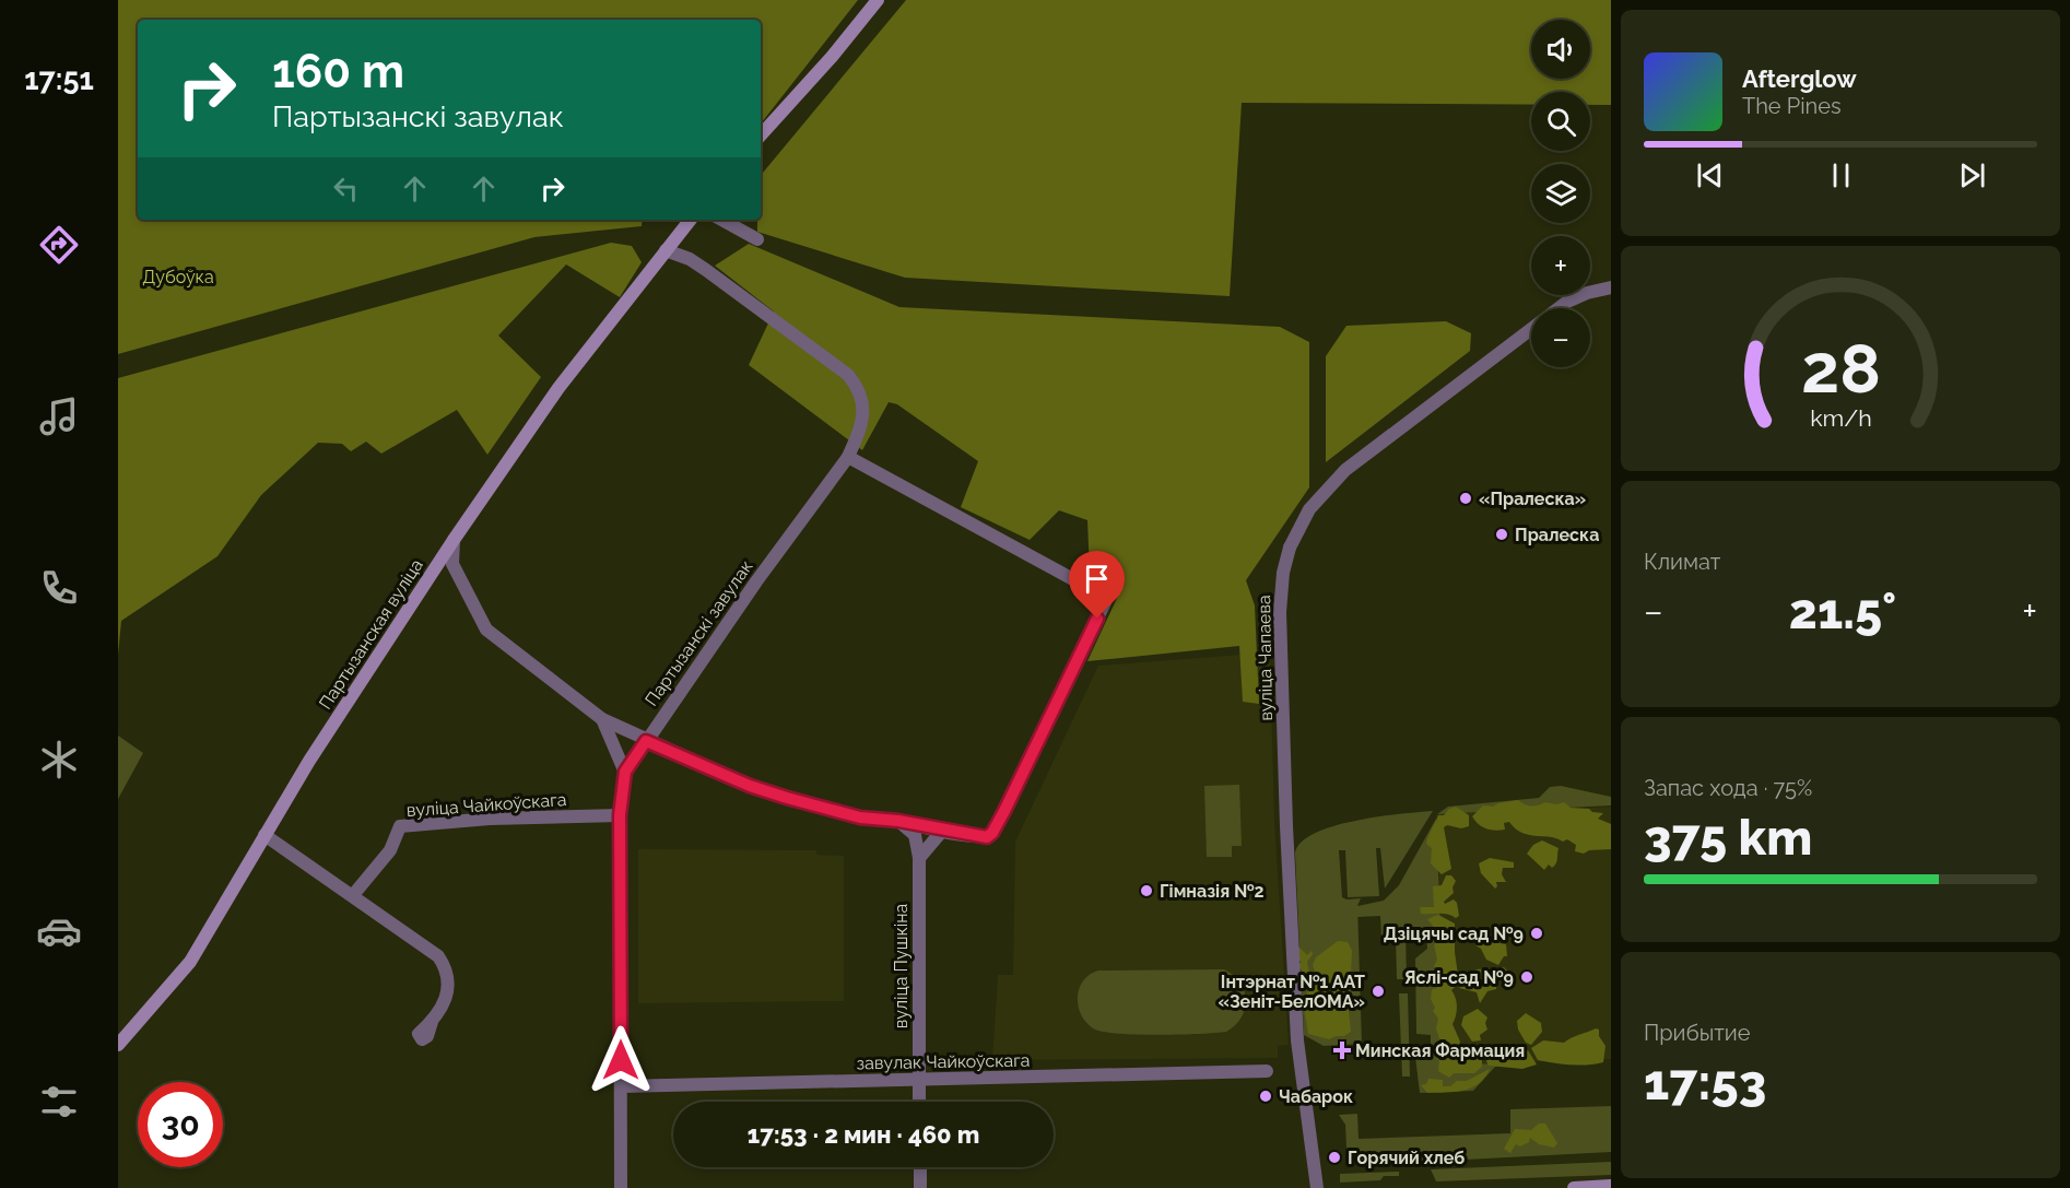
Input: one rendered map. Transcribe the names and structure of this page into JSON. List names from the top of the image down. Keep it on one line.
{"streets":{"main road":["Партызанская вуліца"],"street":["Партызанскі завулак","вуліца Чапаева","вуліца Чайкоўскага","вуліца Пушкіна","завулак Чайкоўскага"]},"crossings":[["Партызанскі завулак","Партызанская вуліца"],["вуліца Пушкіна","завулак Чайкоўскага"]],"parks":["Дубоўка"],"places":{"other":["«Пралеска»","Пралеска","Гімназія №2","Дзіцячы сад №9","Яслі-сад №9","Інтэрнат №1 ААТ «Зеніт-БелОМА»","Чабарок","Горячий хлеб"],"health":["Минская Фармация"]},"page":{"tabs":"17:51","map_buttons":["+","−"],"turn":["160 m","Партызанскі завулак"],"song":["Afterglow","The Pines"],"tile":["Климат",["Запас хода · 75%","375 km"],["Прибытие","17:53"]],"heat":["−","21.5°","+"],"limit":"30","trip":"17:53 · 2 мин · 460 m","gauge":["28","km/h"]}}
